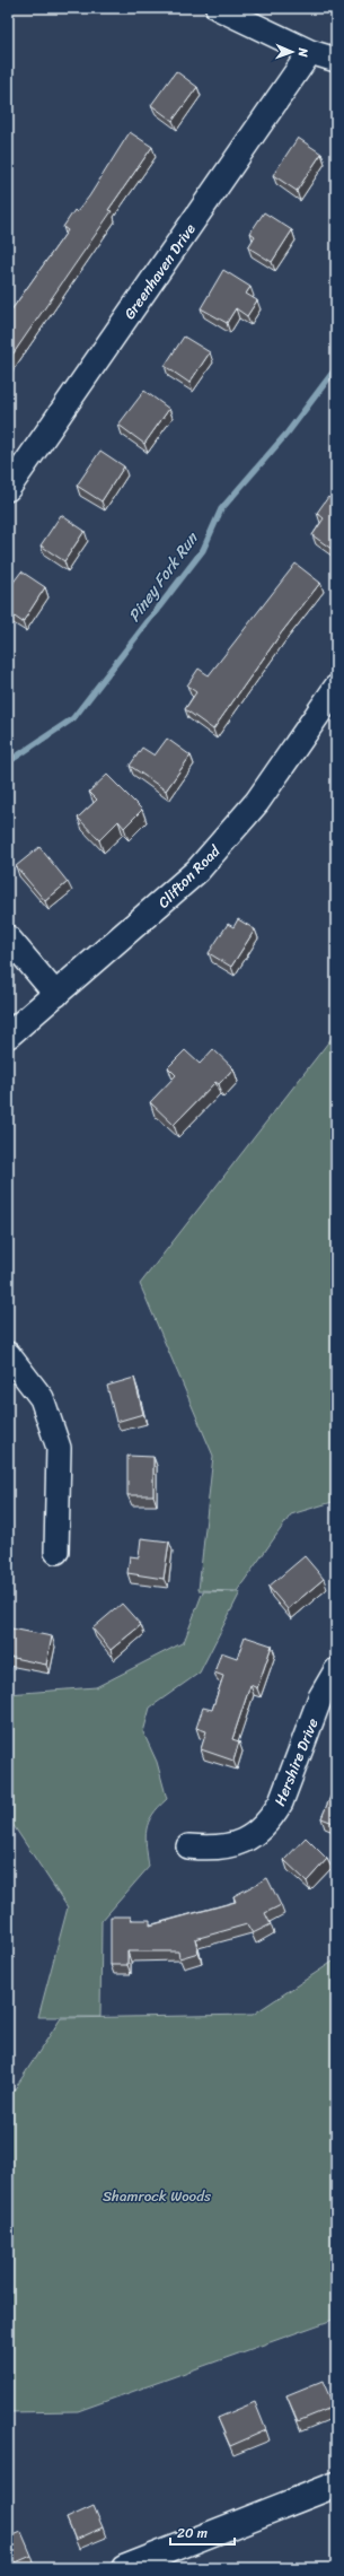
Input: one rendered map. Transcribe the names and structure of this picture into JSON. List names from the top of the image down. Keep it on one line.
{"streets":{"main road":["Clifton Road"],"street":["Greenhaven Drive","Hershire Drive"]},"water":["Piney Fork Run"],"parks":["Shamrock Woods"],"scale_bar":"20 m","north":"right"}
